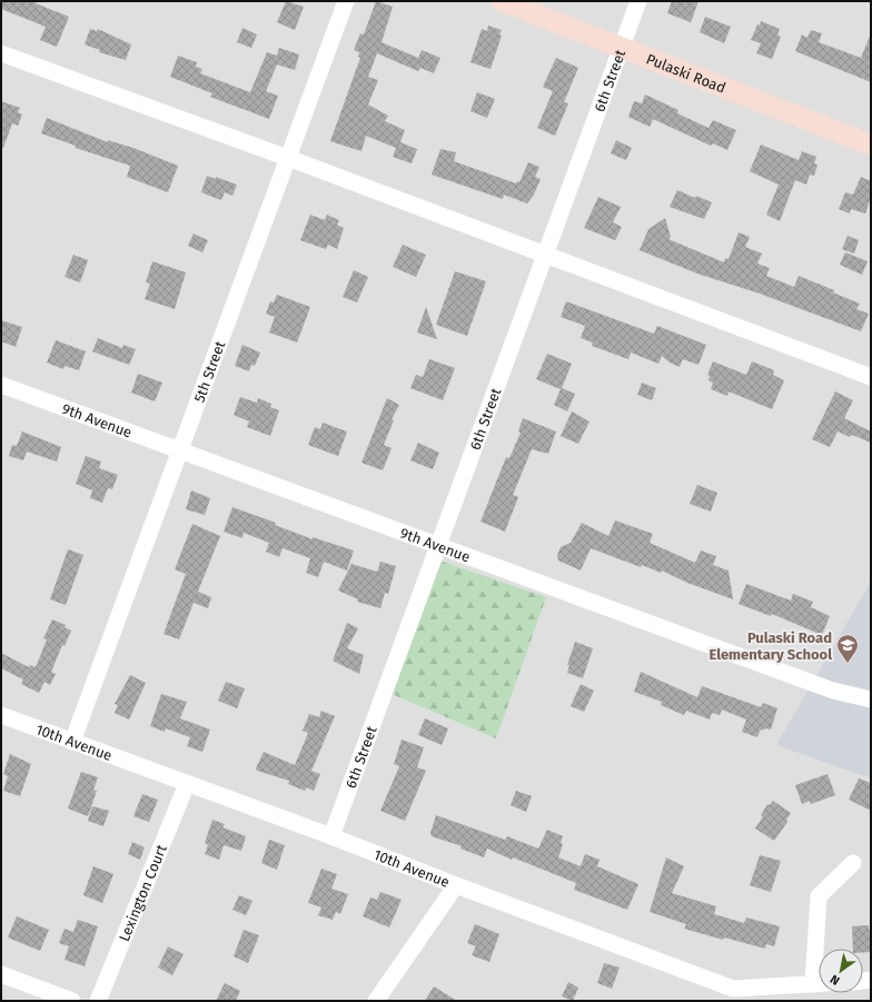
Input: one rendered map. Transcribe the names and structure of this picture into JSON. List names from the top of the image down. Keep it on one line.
{"streets":{"main road":["Pulaski Road"],"street":["6th Street","5th Street","9th Avenue","10th Avenue","Lexington Court"]},"crossings":[["Pulaski Road","6th Street"],["6th Street","9th Avenue"],["6th Street","10th Avenue"],["5th Street","9th Avenue"],["5th Street","10th Avenue"],["10th Avenue","Lexington Court"]],"places":{"school or university":["Pulaski Road Elementary School"]},"north":"bottom left"}
